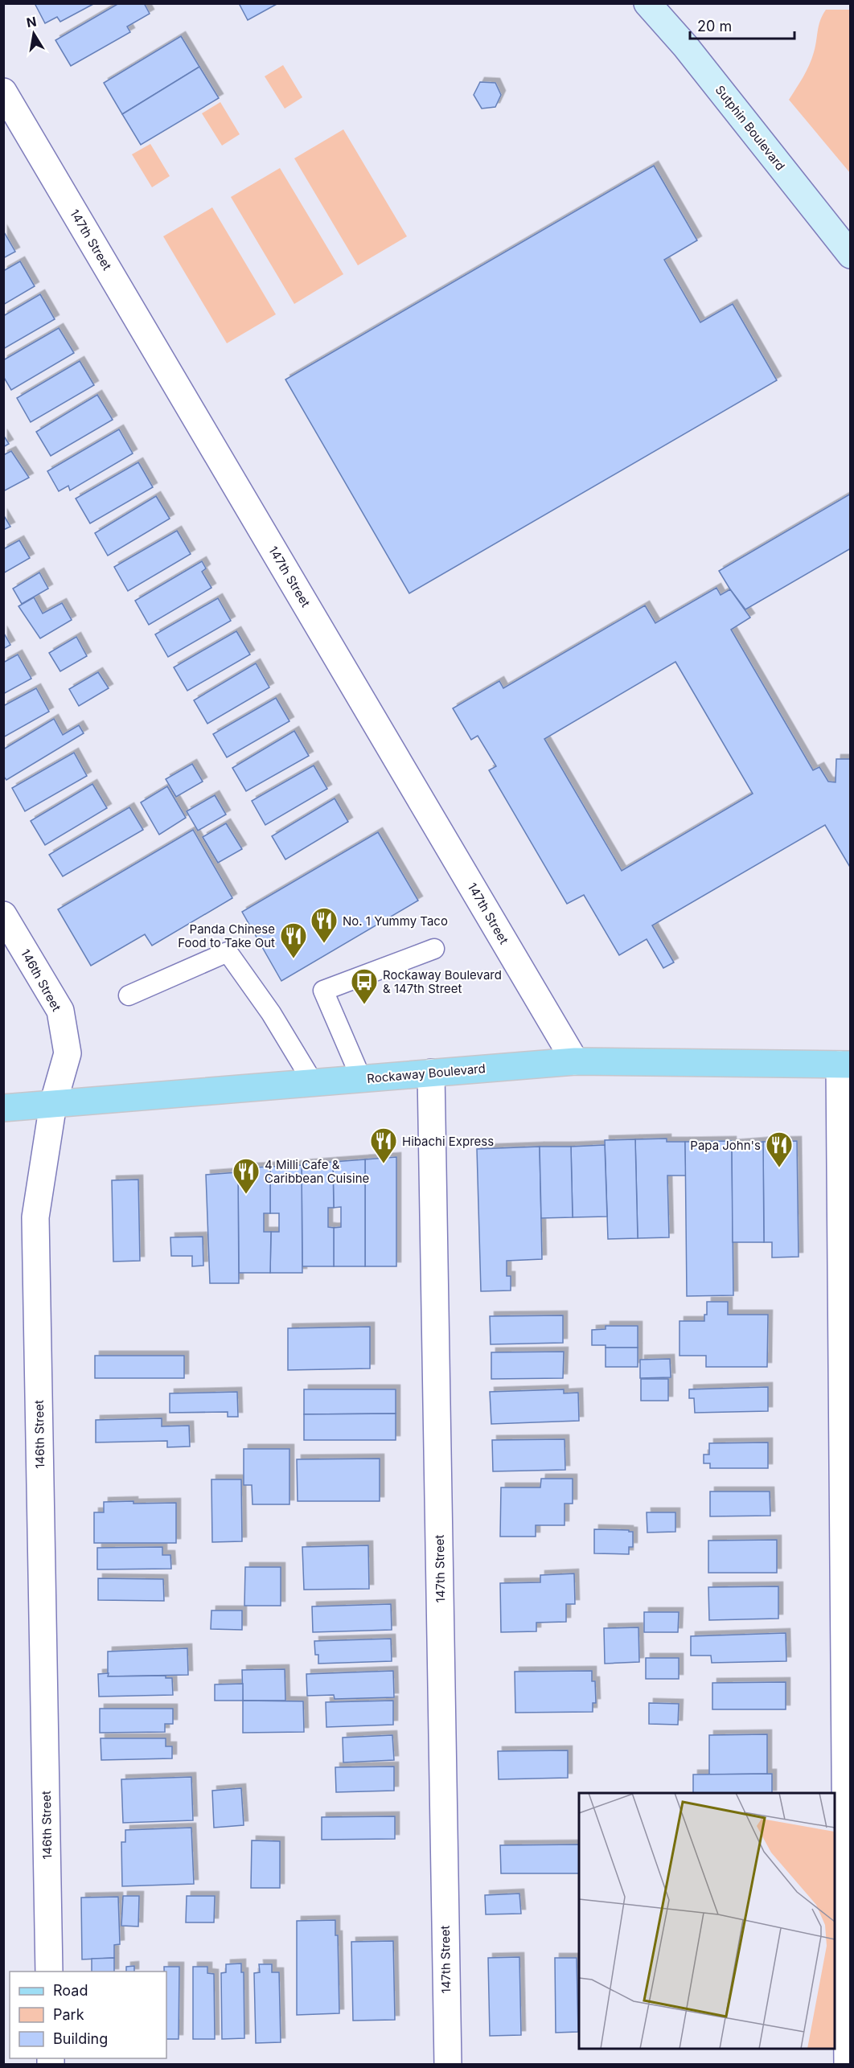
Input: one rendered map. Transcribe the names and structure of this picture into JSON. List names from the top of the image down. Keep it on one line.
{"streets":{"main road":["Sutphin Boulevard","Rockaway Boulevard"],"street":["147th Street","146th Street"]},"crossings":[["147th Street","Rockaway Boulevard"],["146th Street","Rockaway Boulevard"]],"places":{"restaurant":["No. 1 Yummy Taco","Panda Chinese Food to Take Out","Hibachi Express","Papa John's","4 Milli Cafe & Caribbean Cuisine"],"bus stop":["Rockaway Boulevard & 147th Street"]},"legend":["Road","Park","Building"],"scale_bar":"20 m","north":"top"}
